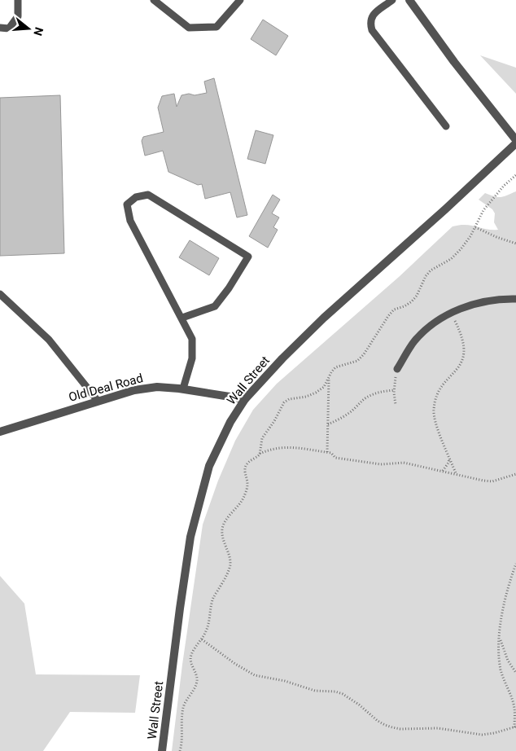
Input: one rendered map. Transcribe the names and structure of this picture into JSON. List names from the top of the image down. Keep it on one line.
{"streets":{"street":["Wall Street","Old Deal Road"]},"crossings":[["Wall Street","Old Deal Road"]],"north":"right"}
